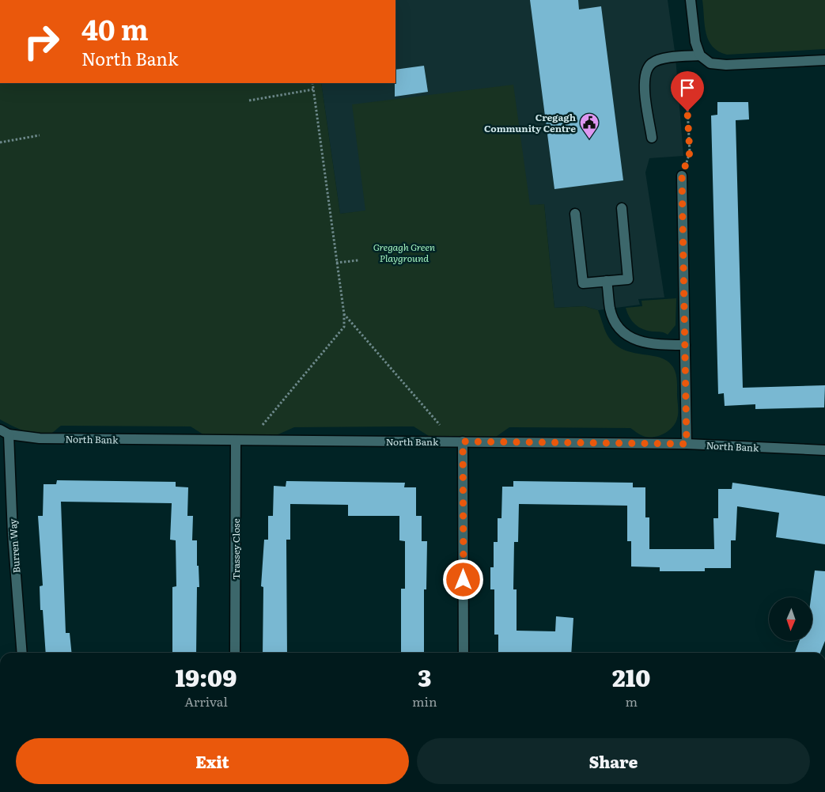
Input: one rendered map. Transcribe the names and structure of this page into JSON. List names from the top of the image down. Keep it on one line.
{"streets":{"street":["North Bank","Burren Way","Trassey Close"]},"crossings":[["North Bank","Burren Way"],["North Bank","Trassey Close"]],"parks":["Gregagh Green Playground"],"places":{"public building":["Cregagh Community Centre"]},"north":"bottom","page":{"turn":["40 m","North Bank"],"eta":["19:09","Arrival","3","min","210","m"],"buttons":["Exit","Share"]}}
